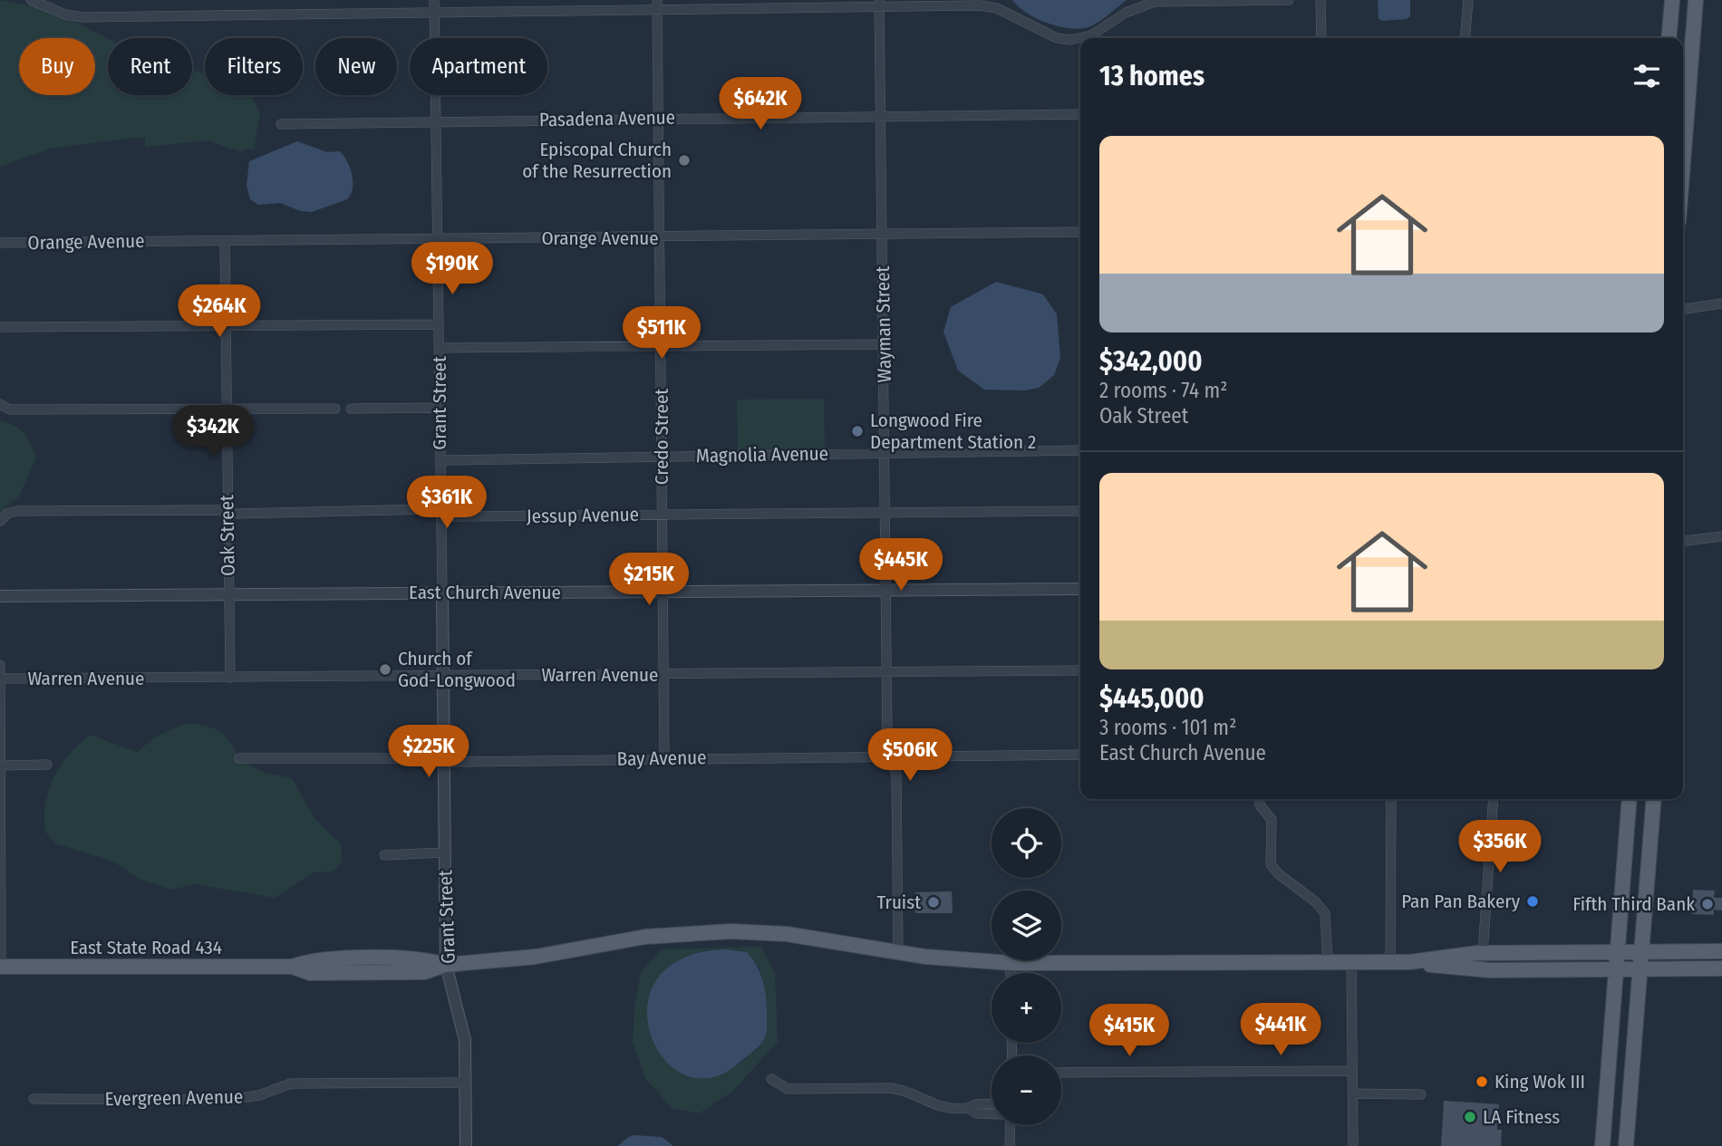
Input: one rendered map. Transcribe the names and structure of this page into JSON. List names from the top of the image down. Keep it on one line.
{"streets":{"main road":["East State Road 434"],"street":["Pasadena Avenue","Orange Avenue","Wayman Street","Grant Street","Credo Street","Magnolia Avenue","Jessup Avenue","Oak Street","East Church Avenue","Warren Avenue","Bay Avenue","Evergreen Avenue"]},"crossings":[["Pasadena Avenue","Wayman Street"],["Pasadena Avenue","Grant Street"],["Pasadena Avenue","Credo Street"],["Orange Avenue","Wayman Street"],["Orange Avenue","Grant Street"],["Orange Avenue","Credo Street"],["Orange Avenue","Oak Street"],["Wayman Street","Magnolia Avenue"],["Wayman Street","Jessup Avenue"],["Wayman Street","East Church Avenue"],["Wayman Street","Warren Avenue"],["Wayman Street","Bay Avenue"],["Wayman Street","East State Road 434"],["Grant Street","Magnolia Avenue"],["Grant Street","Jessup Avenue"],["Grant Street","East Church Avenue"],["Grant Street","Warren Avenue"],["Grant Street","Bay Avenue"],["Grant Street","East State Road 434"],["Grant Street","Evergreen Avenue"],["Credo Street","Magnolia Avenue"],["Credo Street","Jessup Avenue"],["Credo Street","East Church Avenue"],["Credo Street","Warren Avenue"],["Credo Street","Bay Avenue"],["Jessup Avenue","Oak Street"],["Oak Street","East Church Avenue"],["Oak Street","Warren Avenue"]],"places":["Episcopal Church of the Resurrection","Longwood Fire Department Station 2","Church of God-Longwood","Pan Pan Bakery","Truist","Fifth Third Bank","King Wok III","LA Fitness"],"page":{"chip":["Buy","Rent","Filters","New","Apartment"],"heading":"13 homes","price":["$642K","$190K","$264K","$511K","$342K","$361K","$445K","$215K","$225K","$506K","$356K","$441K","$415K"],"list":[{"name":"$342,000","note":"2 rooms · 74 m² · Oak Street"},{"name":"$445,000","note":"3 rooms · 101 m² · East Church Avenue"}],"map_buttons":["+","−"]}}
